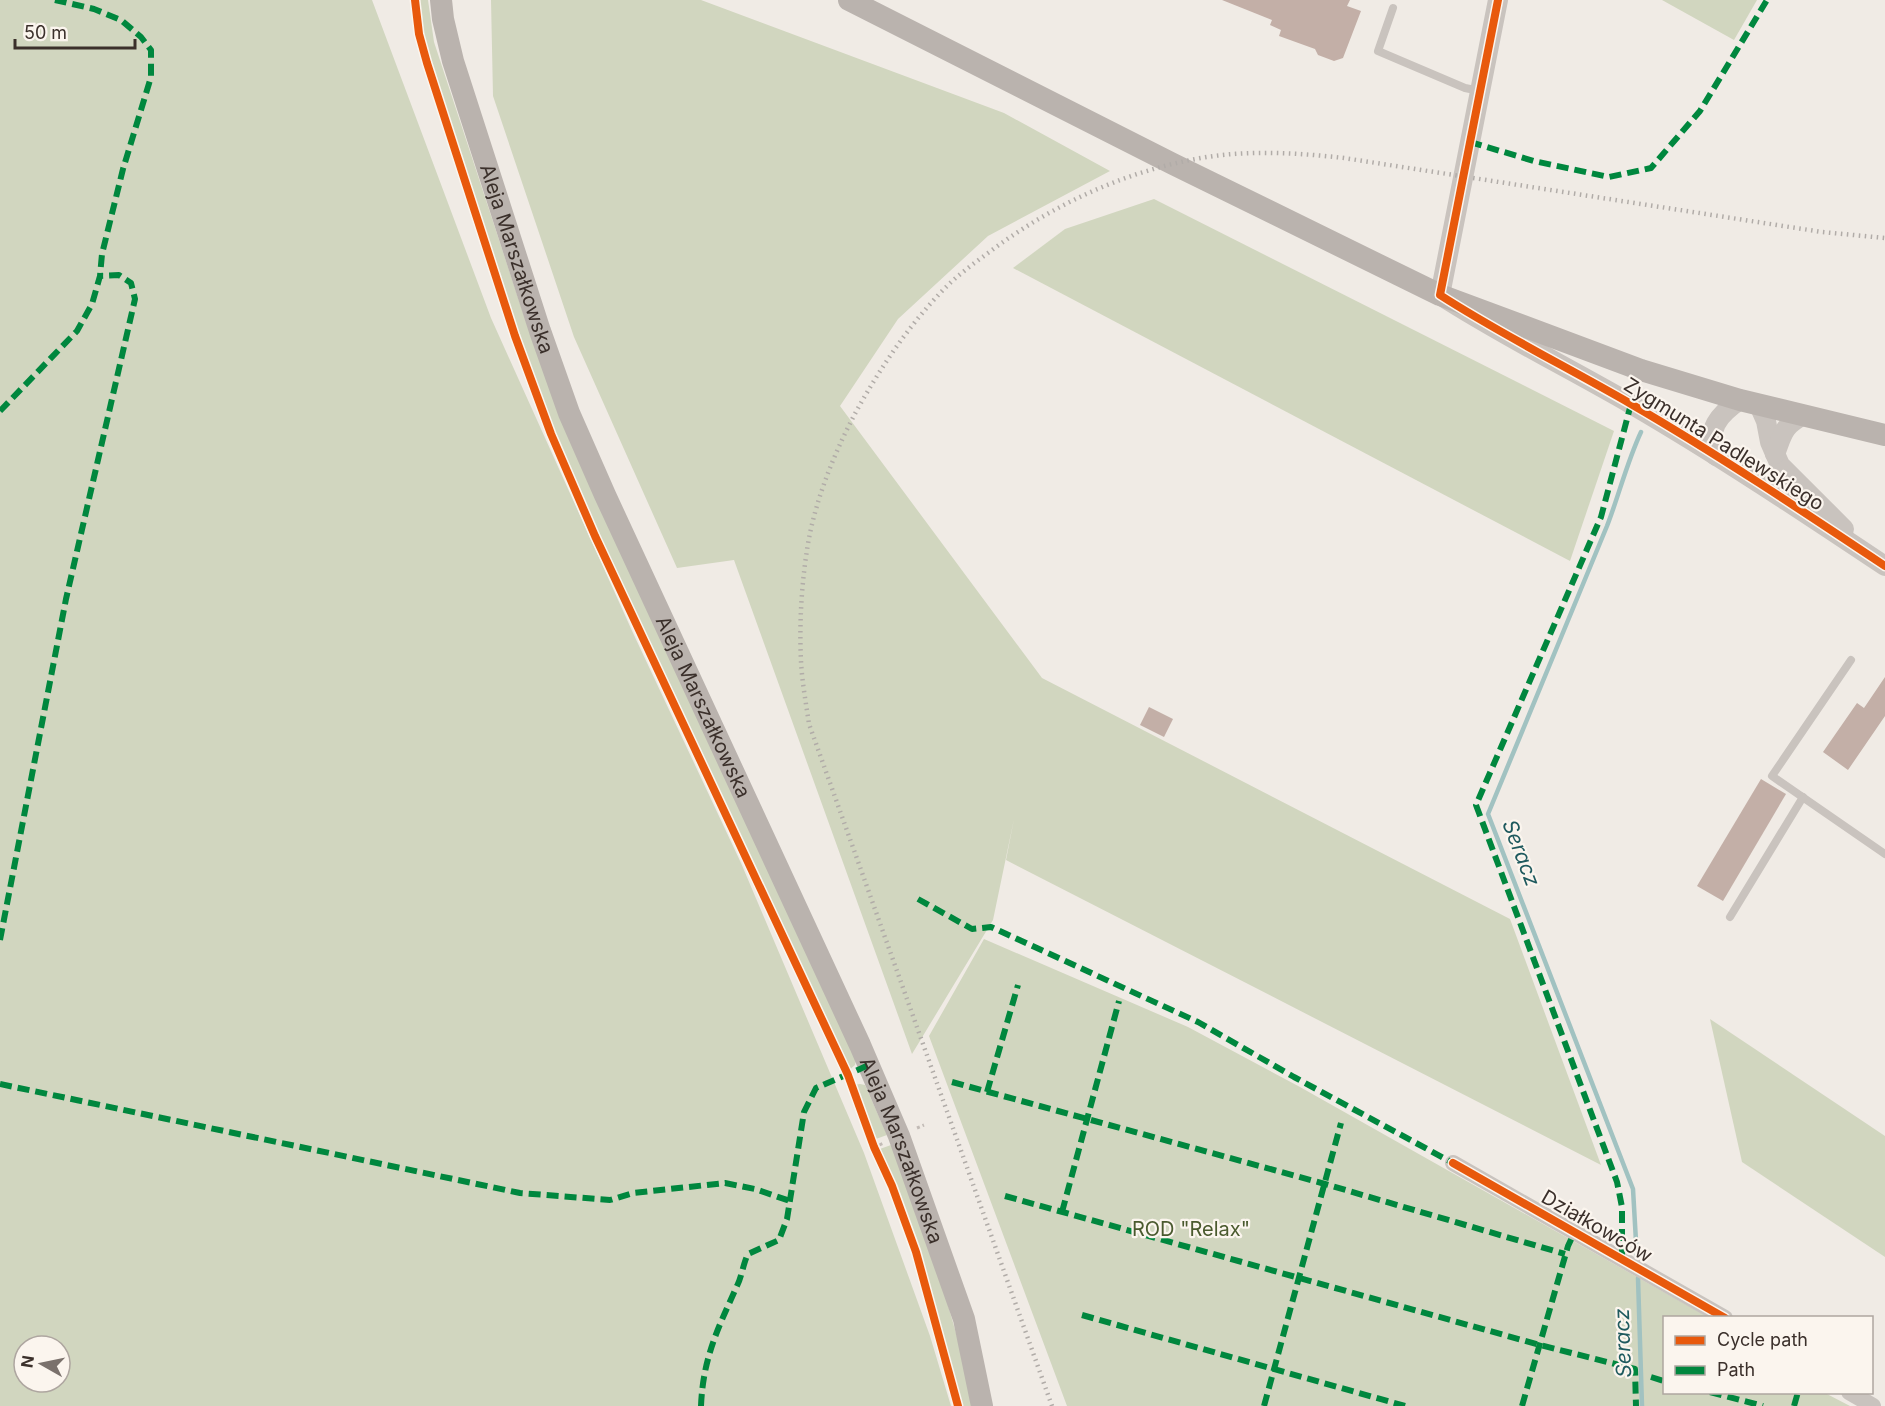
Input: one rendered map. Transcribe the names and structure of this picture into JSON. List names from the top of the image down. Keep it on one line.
{"streets":{"main road":["Aleja Marszałkowska"],"street":["Zygmunta Padlewskiego","Działkowców"]},"water":["Seracz"],"parks":["ROD \"Relax\""],"legend":["Cycle path","Path"],"scale_bar":"50 m","north":"left"}
